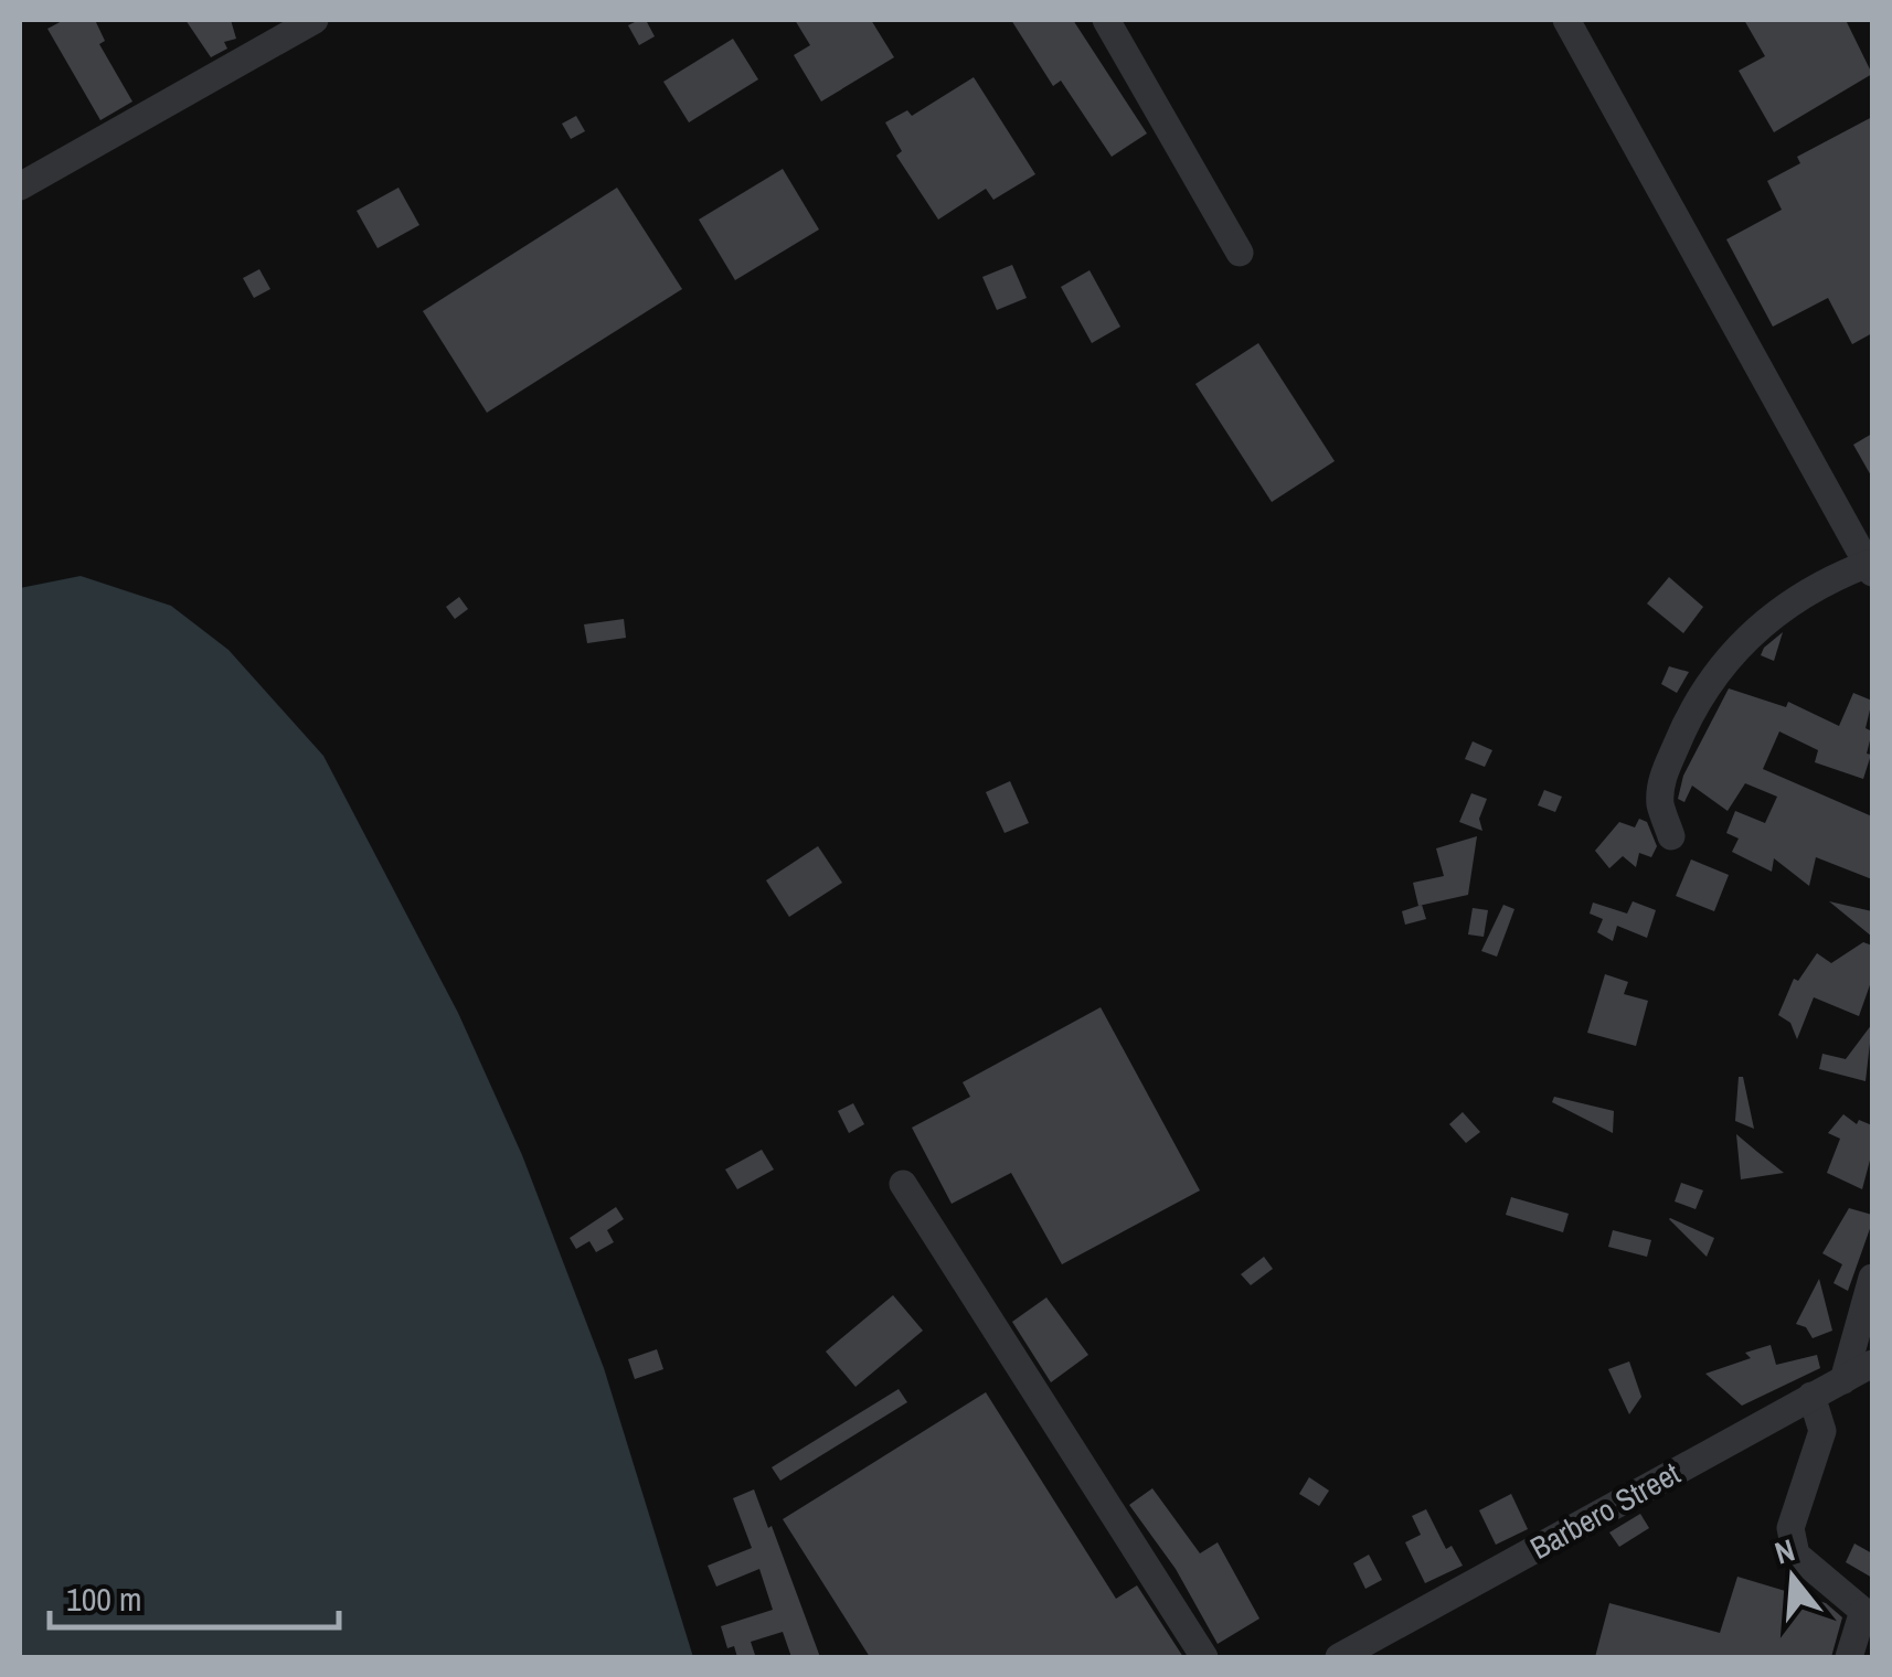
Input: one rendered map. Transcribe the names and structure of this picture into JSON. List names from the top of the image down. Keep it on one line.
{"streets":{"street":["Barbero Street"]},"scale_bar":"100 m","north":"top"}
